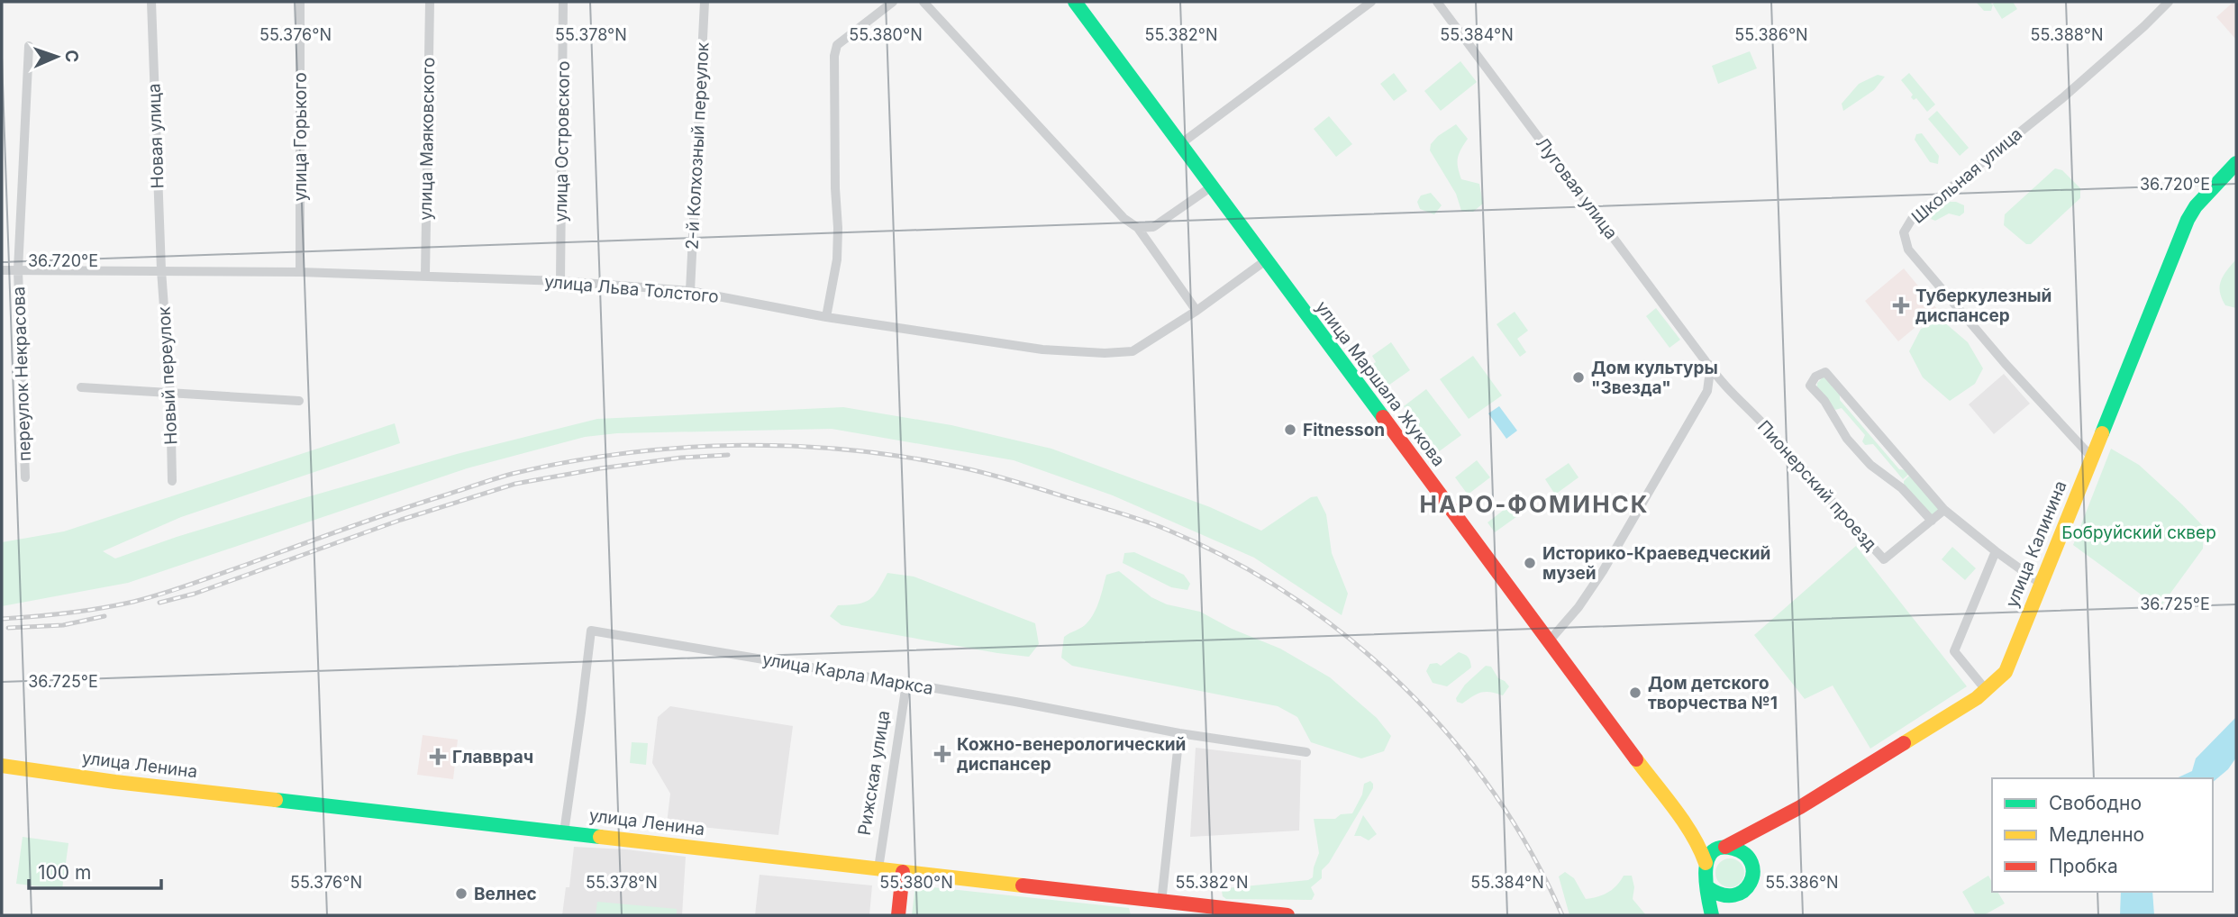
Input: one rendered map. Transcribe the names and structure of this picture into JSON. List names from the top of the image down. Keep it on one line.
{"streets":{"street":["Новая улица","улица Горького","улица Маяковского","улица Островского","2-й Колхозный переулок","Школьная улица","Луговая улица","улица Льва Толстого","переулок Некрасова","Новый переулок","улица Маршала Жукова","Пионерский проезд","улица Калинина","улица Карла Маркса","улица Ленина","Рижская улица"]},"crossings":[["Новая улица","улица Льва Толстого"],["Новая улица","Новый переулок"],["улица Горького","улица Льва Толстого"],["улица Маяковского","улица Льва Толстого"],["улица Островского","улица Льва Толстого"],["2-й Колхозный переулок","улица Льва Толстого"],["Школьная улица","улица Калинина"],["Луговая улица","улица Маршала Жукова"],["Луговая улица","Пионерский проезд"],["улица Льва Толстого","переулок Некрасова"],["улица Льва Толстого","Новый переулок"],["улица Льва Толстого","улица Маршала Жукова"],["улица Маршала Жукова","улица Калинина"],["улица Карла Маркса","улица Ленина"],["улица Карла Маркса","Рижская улица"],["улица Ленина","Рижская улица"]],"districts":["НАРО-ФОМИНСК"],"parks":["Бобруйский сквер"],"places":{"health":["Туберкулезный диспансер","Кожно-венерологический диспансер","Главврач"],"other":["Дом культуры \"Звезда\"","Fitnesson","Историко-Краеведческий музей","Дом детского творчества №1","Велнес"]},"legend":["Свободно","Медленно","Пробка"],"scale_bar":"100 m","north":"right","coordinates":["55.376°N","55.378°N","55.380°N","55.382°N","55.384°N","55.386°N","55.388°N","36.720°E","36.725°E"]}
